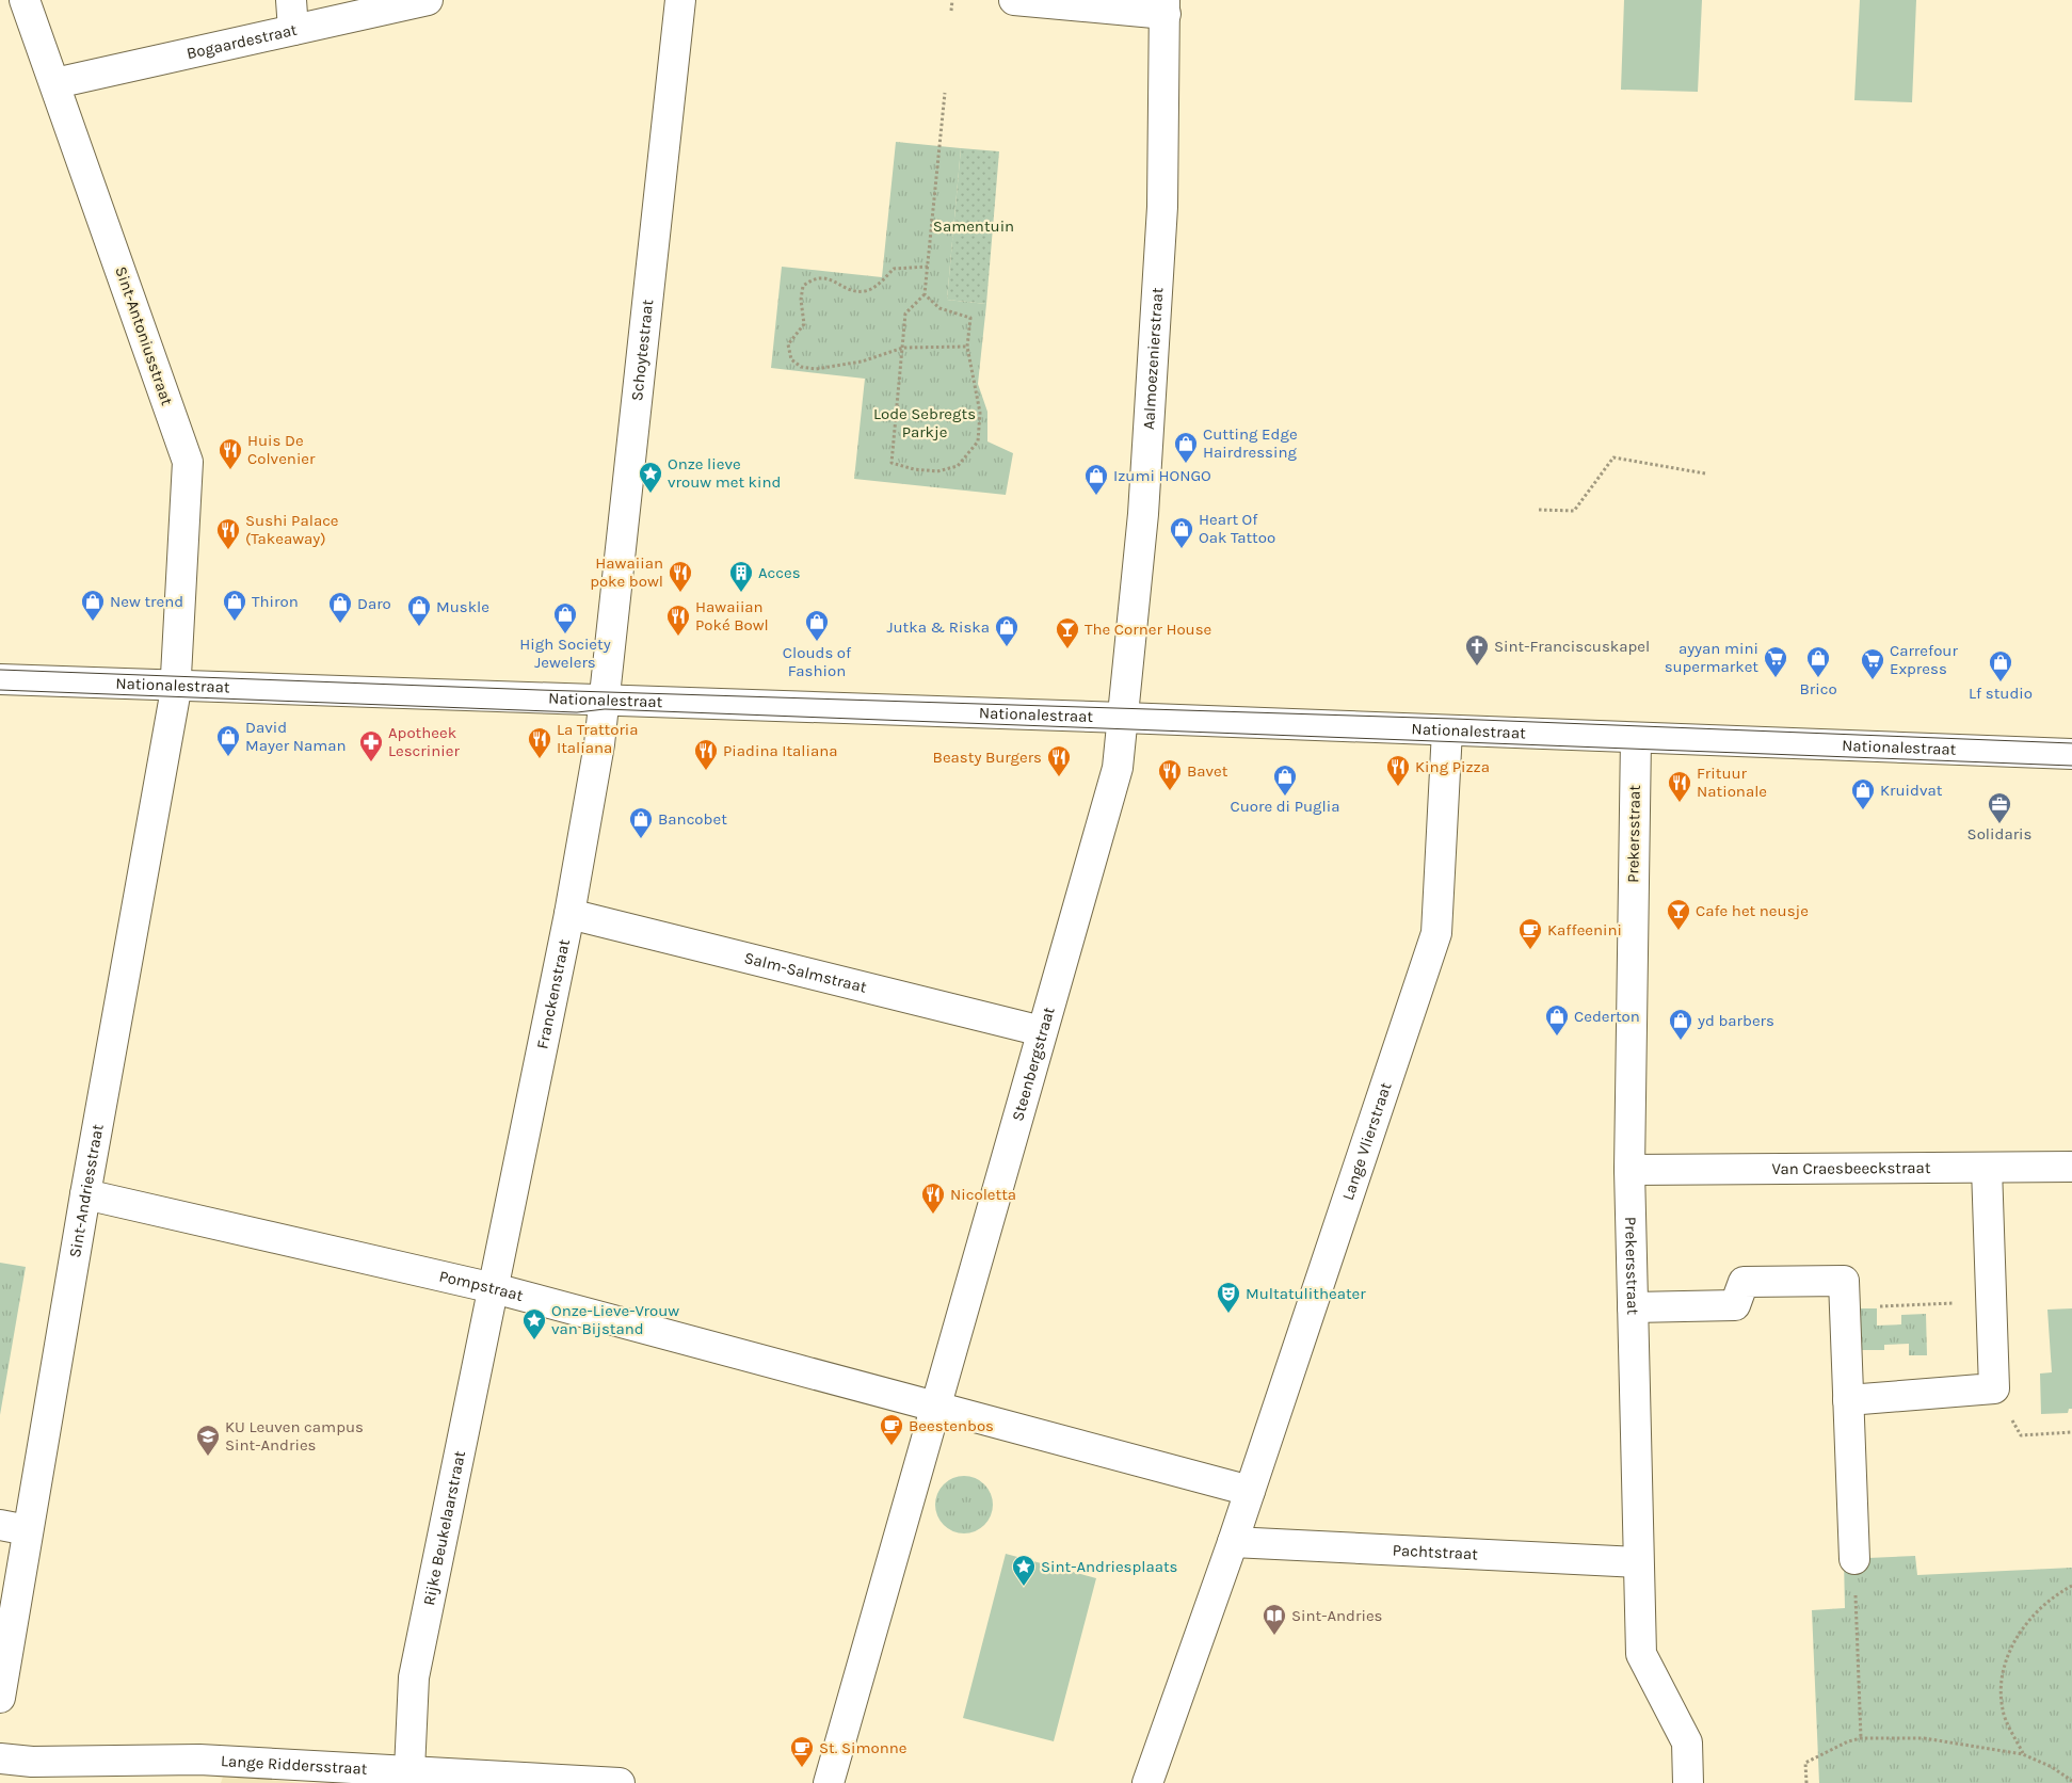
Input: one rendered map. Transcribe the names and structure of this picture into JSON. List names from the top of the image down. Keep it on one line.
{"streets":{"street":["Bogaardestraat","Sint-Antoniusstraat","Schoytestraat","Aalmoezenierstraat","Nationalestraat","Prekersstraat","Salm-Salmstraat","Franckenstraat","Steenbergstraat","Lange Vlierstraat","Van Craesbeeckstraat","Sint-Andriesstraat","Pompstraat","Rijke Beukelaarstraat","Pachtstraat","Lange Riddersstraat"]},"crossings":[["Bogaardestraat","Sint-Antoniusstraat"],["Sint-Antoniusstraat","Nationalestraat"],["Sint-Antoniusstraat","Sint-Andriesstraat"],["Schoytestraat","Nationalestraat"],["Schoytestraat","Franckenstraat"],["Aalmoezenierstraat","Nationalestraat"],["Aalmoezenierstraat","Steenbergstraat"],["Nationalestraat","Prekersstraat"],["Nationalestraat","Franckenstraat"],["Nationalestraat","Steenbergstraat"],["Nationalestraat","Lange Vlierstraat"],["Nationalestraat","Sint-Andriesstraat"],["Prekersstraat","Van Craesbeeckstraat"],["Prekersstraat","Pachtstraat"],["Salm-Salmstraat","Franckenstraat"],["Salm-Salmstraat","Steenbergstraat"],["Franckenstraat","Pompstraat"],["Franckenstraat","Rijke Beukelaarstraat"],["Steenbergstraat","Pompstraat"],["Lange Vlierstraat","Pachtstraat"],["Sint-Andriesstraat","Pompstraat"],["Pompstraat","Rijke Beukelaarstraat"],["Rijke Beukelaarstraat","Lange Riddersstraat"]],"parks":["Samentuin","Lode Sebregts Parkje"],"places":{"shop":["Cutting Edge Hairdressing","Izumi HONGO","Heart Of Oak Tattoo","New trend","Thiron","Daro","Muskle","High Society Jewelers","Clouds of Fashion","Jutka & Riska","Brico","Lf studio","David Mayer Naman","Cuore di Puglia","Kruidvat","Bancobet","Cederton","yd barbers"],"restaurant":["Huis De Colvenier","Sushi Palace (Takeaway)","Hawaiian poke bowl","Hawaiian Poké Bowl","La Trattoria Italiana","Piadina Italiana","Beasty Burgers","King Pizza","Bavet","Frituur Nationale","Nicoletta"],"place":["Onze lieve vrouw met kind","Onze-Lieve-Vrouw van Bijstand","Sint-Andriesplaats"],"building":["Acces"],"bar":["The Corner House","Cafe het neusje"],"church":["Sint-Franciscuskapel"],"supermarket":["ayyan mini supermarket","Carrefour Express"],"pharmacy":["Apotheek Lescrinier"],"office":["Solidaris"],"cafe":["Kaffeenini","Beestenbos","St. Simonne"],"theatre":["Multatulitheater"],"school or university":["KU Leuven campus Sint-Andries"],"library":["Sint-Andries"]}}
